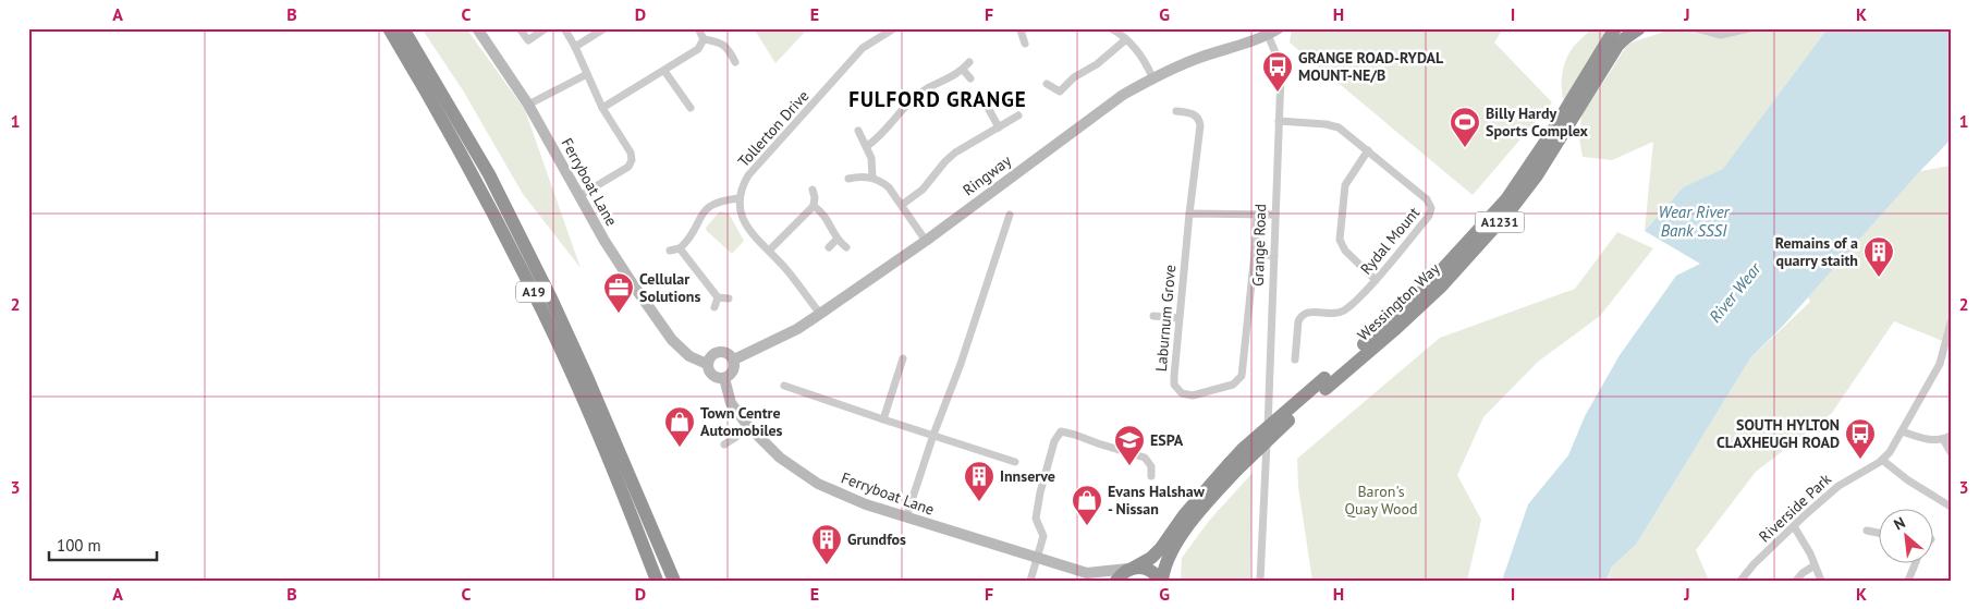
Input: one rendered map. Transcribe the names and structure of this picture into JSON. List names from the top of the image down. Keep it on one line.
{"streets":{"highway":["A1231","A19","Wessington Way"],"street":["Tollerton Drive","Ringway","Ferryboat Lane","Rydal Mount","Grange Road","Laburnum Grove","Riverside Park"]},"crossings":[["Ringway","Ferryboat Lane"],["Ringway","Grange Road"],["Ferryboat Lane","Wessington Way"],["Rydal Mount","Grange Road"]],"districts":["FULFORD GRANGE"],"water":["Wear River Bank SSSI","River Wear"],"parks":["Baron's Quay Wood"],"places":{"bus stop":["GRANGE ROAD-RYDAL MOUNT-NE/B","SOUTH HYLTON CLAXHEUGH ROAD"],"sports":["Billy Hardy Sports Complex"],"building":["Remains of a quarry staith","Innserve","Grundfos"],"office":["Cellular Solutions"],"shop":["Town Centre Automobiles","Evans Halshaw - Nissan"],"school or university":["ESPA"]},"scale_bar":"100 m","north":"top left","grid":{"columns":["A","B","C","D","E","F","G","H","I","J","K"],"rows":["1","2","3"]}}
